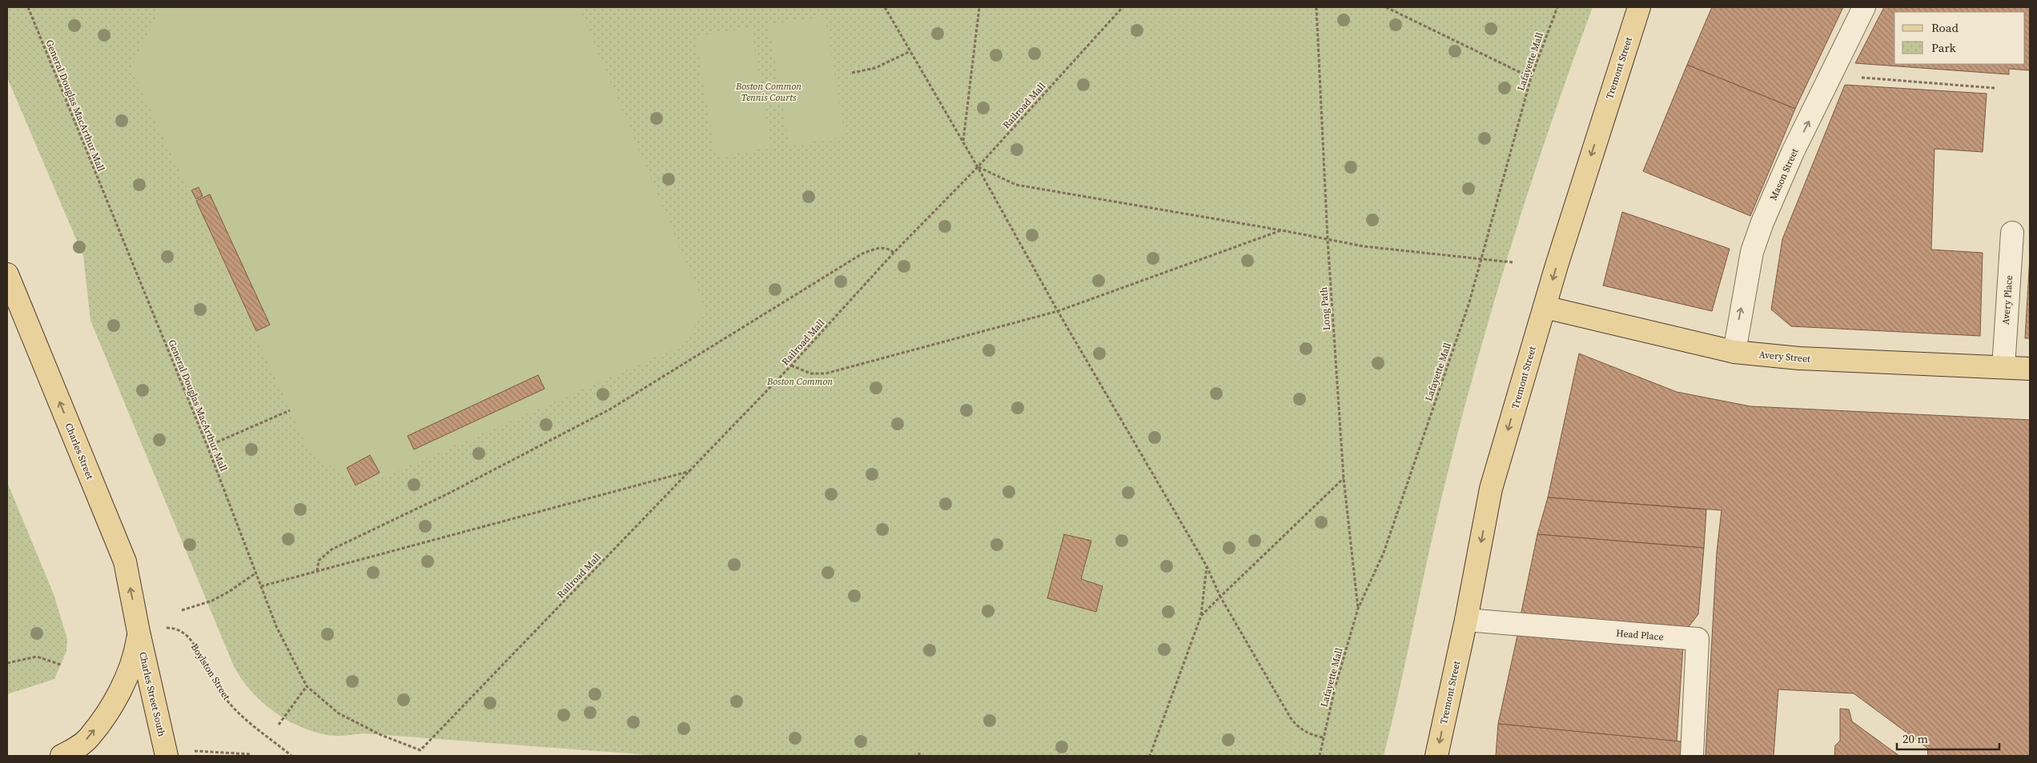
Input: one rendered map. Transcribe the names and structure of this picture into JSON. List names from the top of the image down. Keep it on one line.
{"streets":{"main road":["Tremont Street","Avery Street","Charles Street","Charles Street South"],"street":["Mason Street","Avery Place","Head Place"],"path":["Lafayette Mall","General Douglas MacArthur Mall","Railroad Mall","Long Path","Boylston Street"]},"crossings":[["Lafayette Mall","Long Path"],["Tremont Street","Avery Street"],["Tremont Street","Head Place"],["General Douglas MacArthur Mall","Railroad Mall"],["Mason Street","Avery Street"],["Avery Place","Avery Street"],["Charles Street","Charles Street South"]],"one_way":["Tremont Street","Mason Street","Charles Street"],"parks":["Boston Common Tennis Courts","Boston Common"],"legend":["Road","Park"],"scale_bar":"20 m"}
